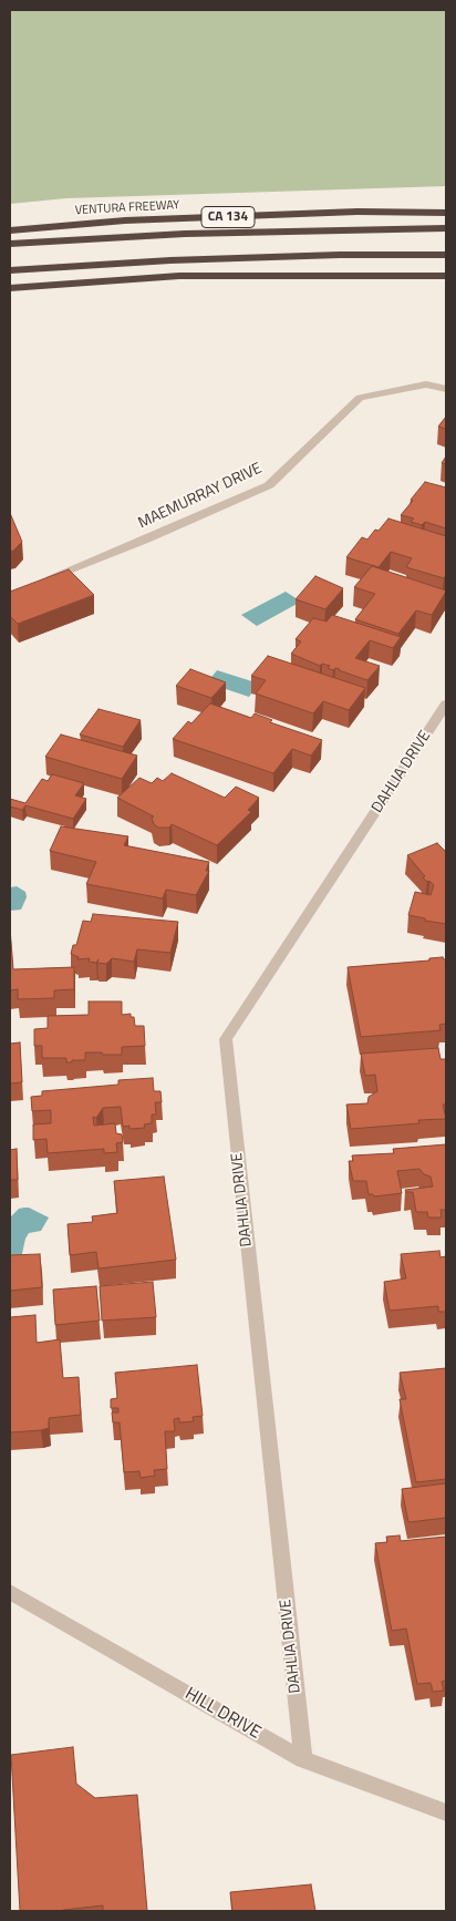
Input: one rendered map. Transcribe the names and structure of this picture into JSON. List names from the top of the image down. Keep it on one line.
{"streets":{"highway":["VENTURA FREEWAY","CA 134"],"street":["MAEMURRAY DRIVE","DAHLIA DRIVE","HILL DRIVE"]},"crossings":[["DAHLIA DRIVE","HILL DRIVE"]]}
